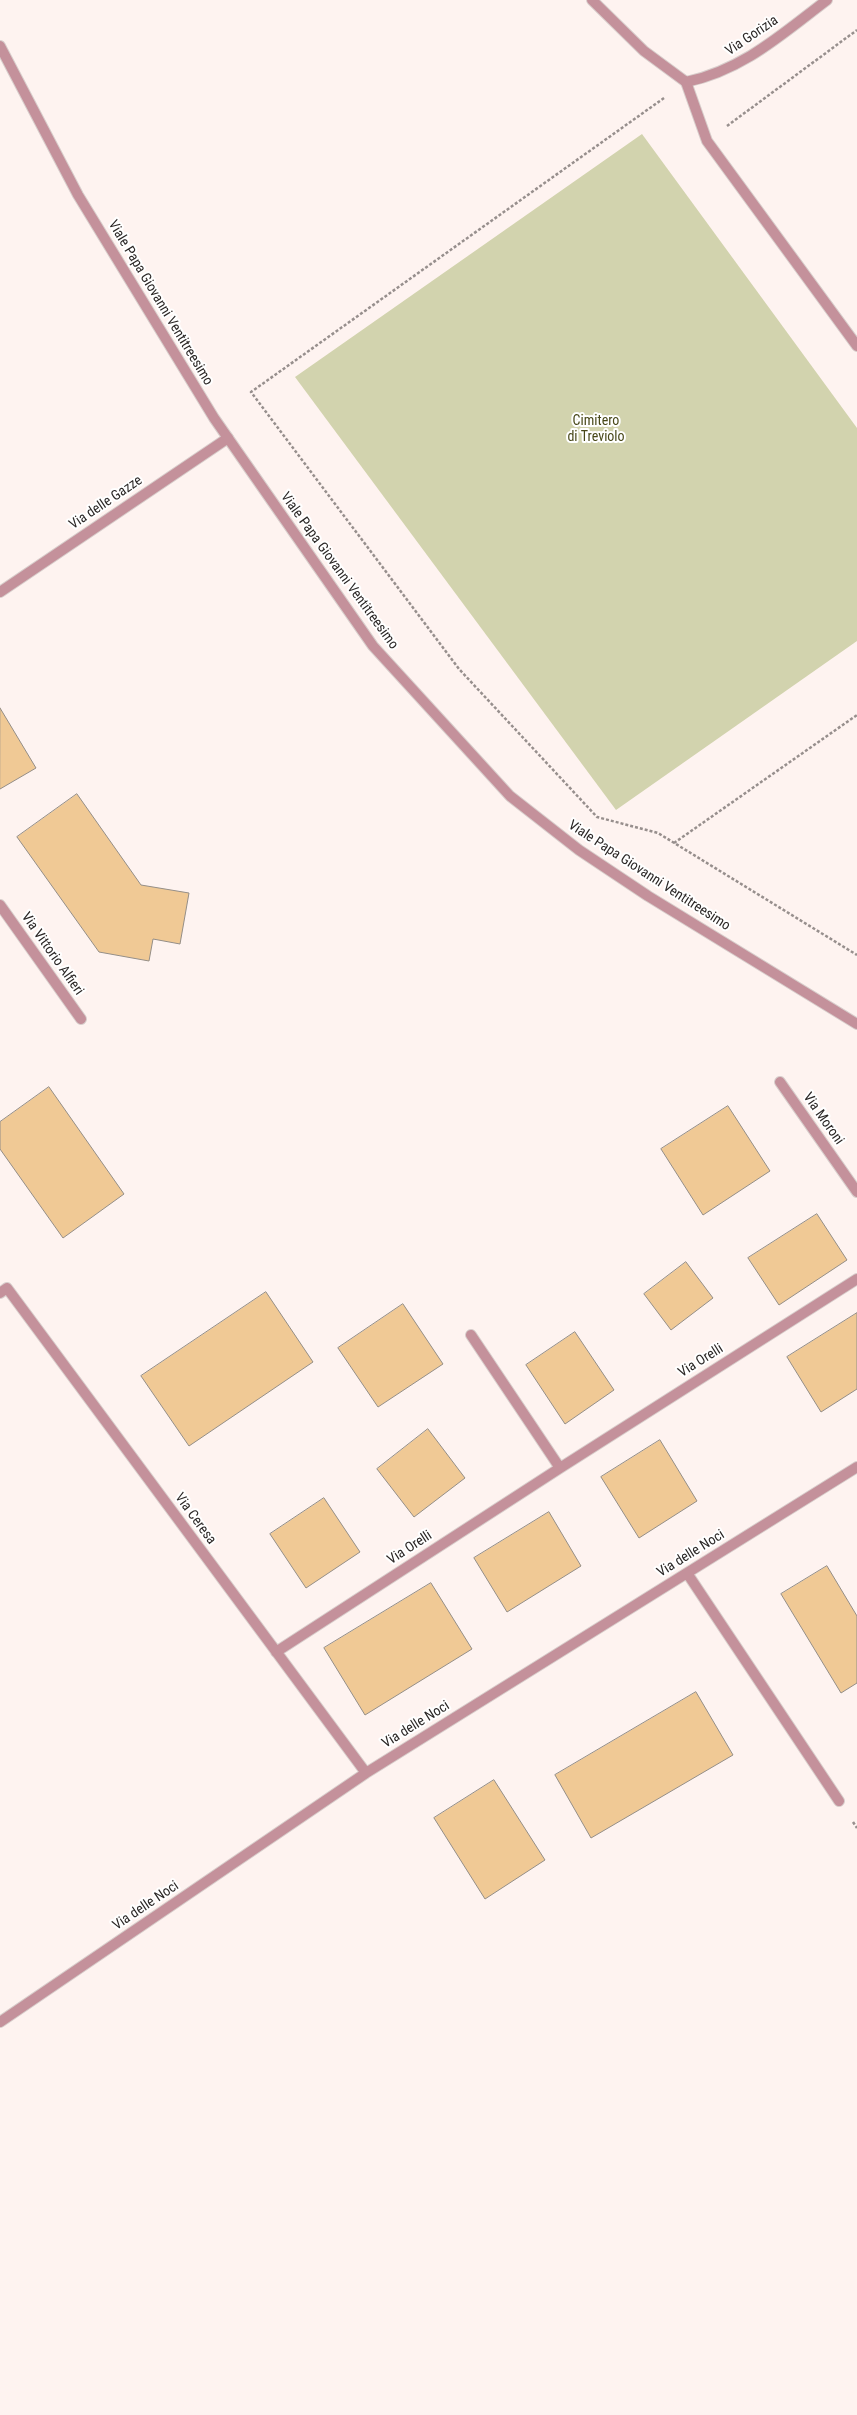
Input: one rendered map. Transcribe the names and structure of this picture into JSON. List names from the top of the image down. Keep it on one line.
{"streets":{"street":["Via Gorizia","Viale Papa Giovanni Ventitreesimo","Via delle Gazze","Via Vittorio Alfieri","Via Moroni","Via Orelli","Via Ceresa","Via delle Noci"]},"crossings":[["Viale Papa Giovanni Ventitreesimo","Via delle Gazze"],["Via Orelli","Via Ceresa"],["Via Ceresa","Via delle Noci"]],"parks":["Cimitero di Treviolo"]}
